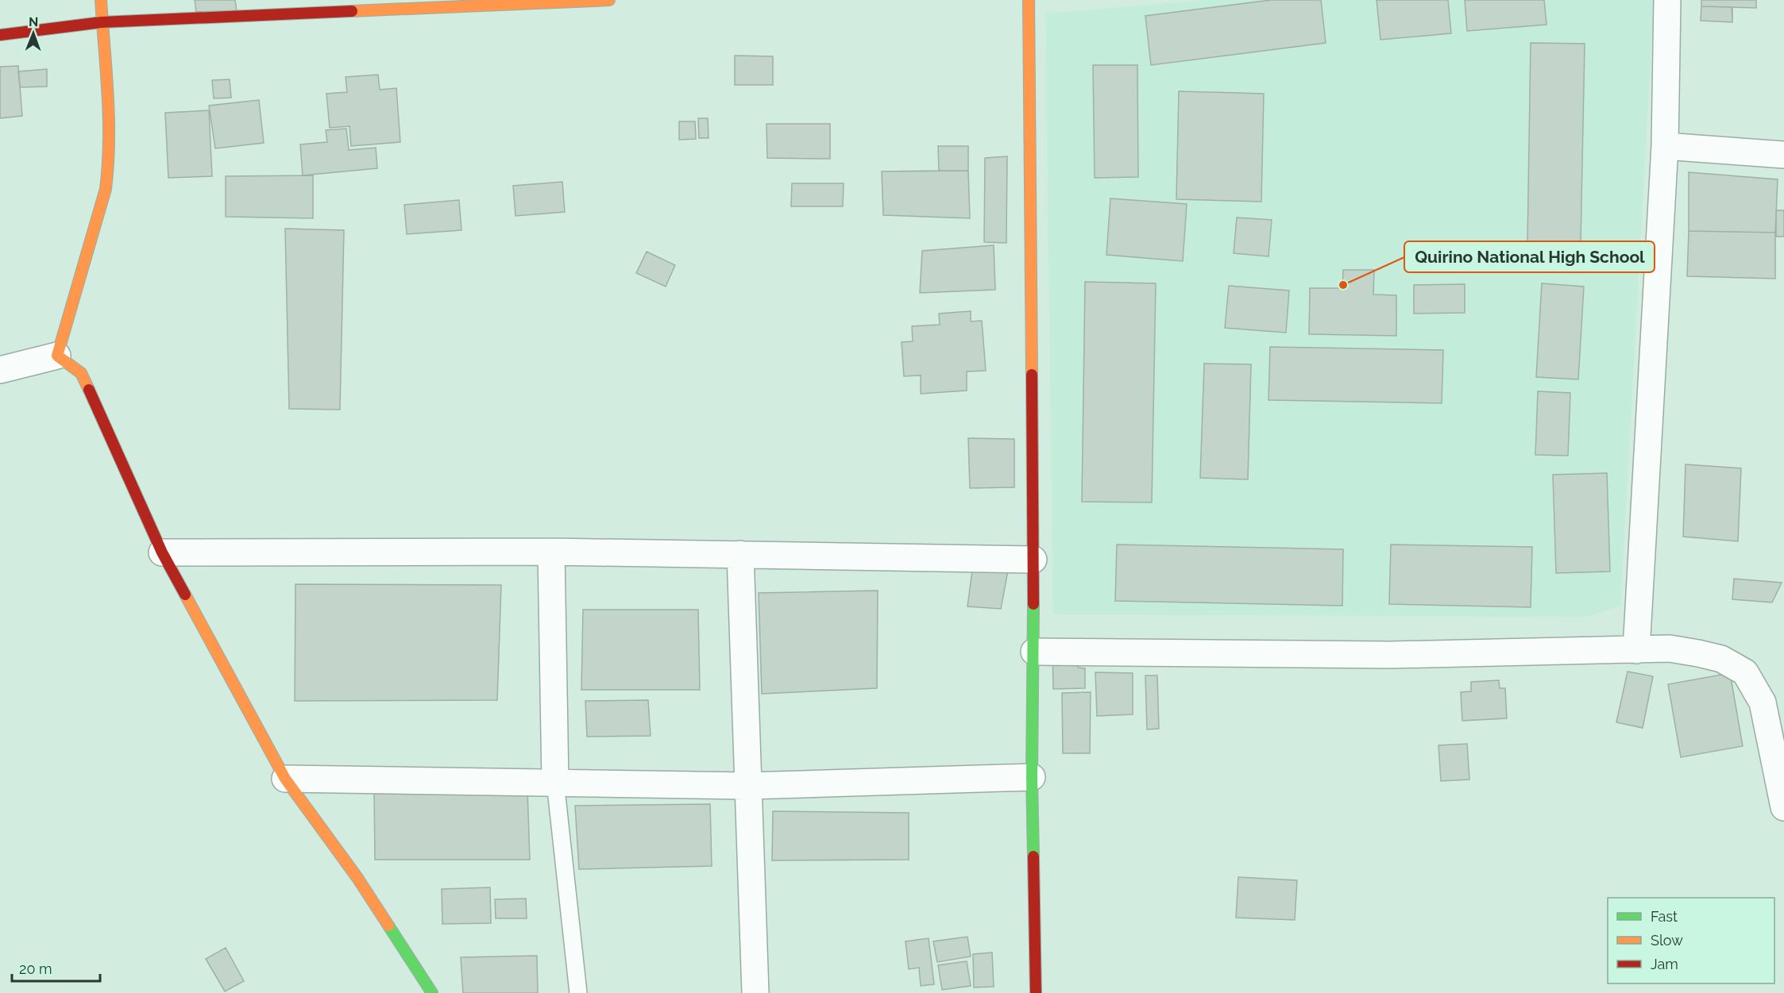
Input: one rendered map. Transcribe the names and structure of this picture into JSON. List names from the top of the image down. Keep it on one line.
{"places":["Quirino National High School"],"legend":["Fast","Slow","Jam"],"scale_bar":"20 m","north":"top"}
